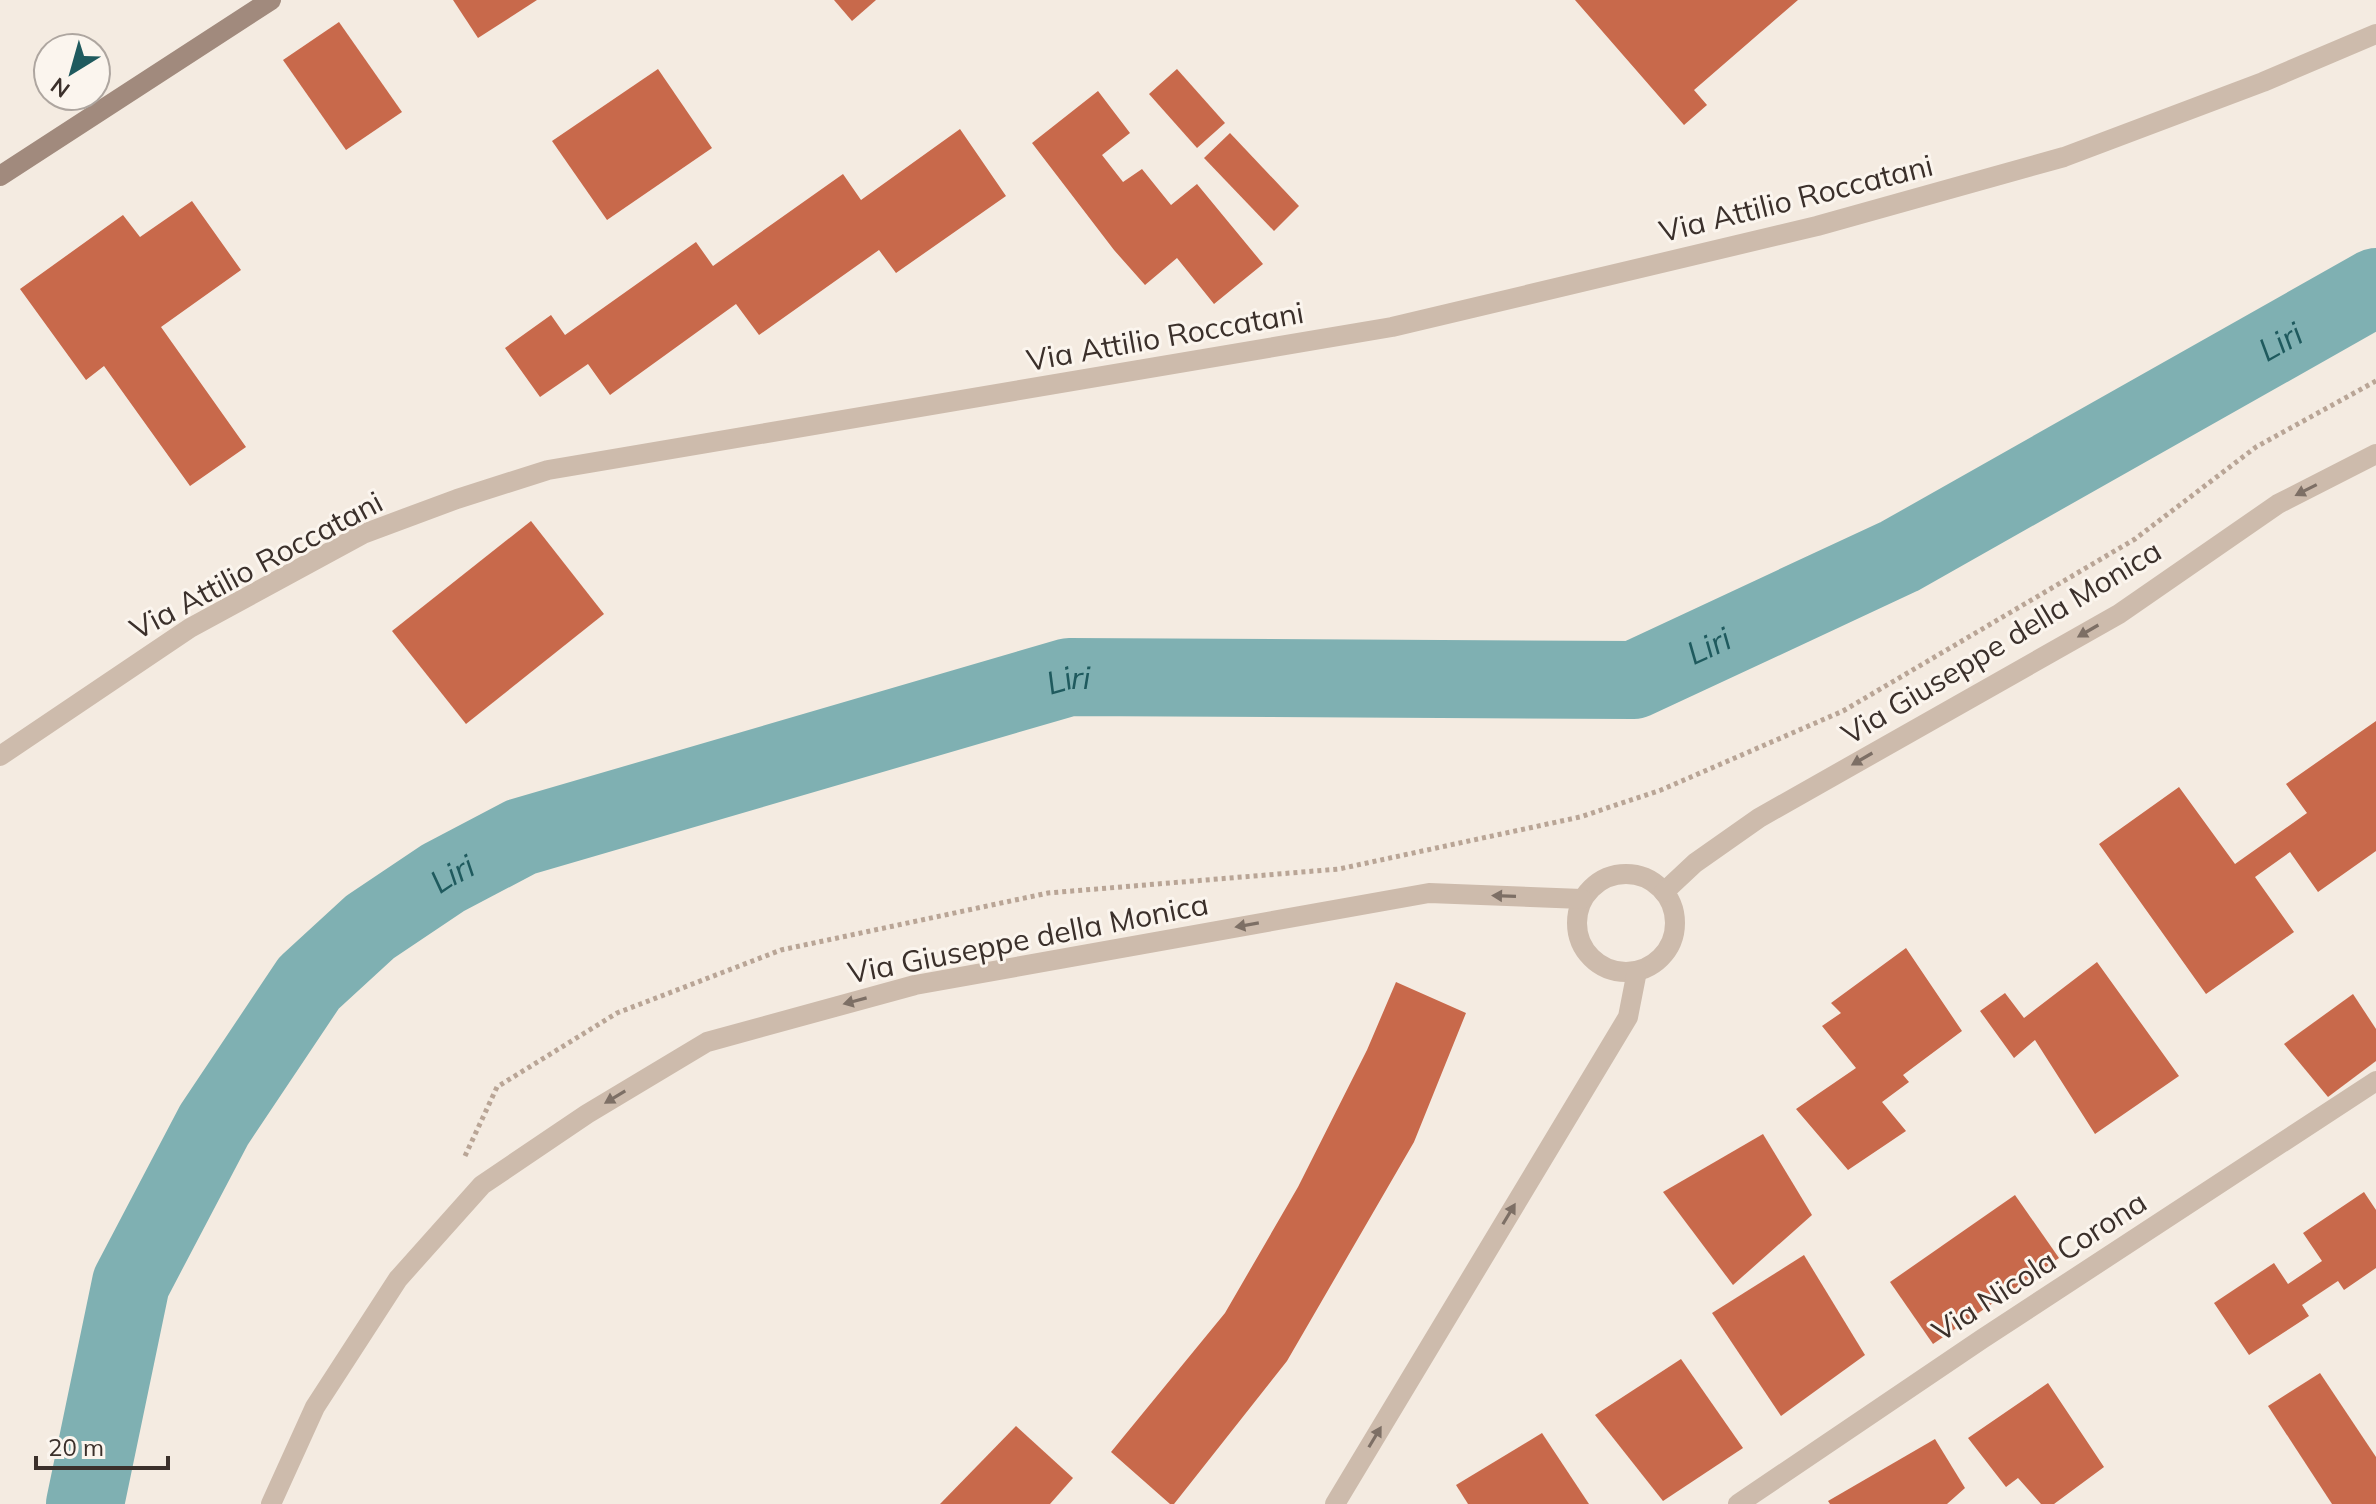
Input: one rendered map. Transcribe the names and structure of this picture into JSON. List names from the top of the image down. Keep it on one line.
{"streets":{"street":["Via Attilio Roccatani","Via Giuseppe della Monica","Via Nicola Corona"]},"one_way":["Via Giuseppe della Monica"],"water":["Liri"],"scale_bar":"20 m","north":"bottom left"}
